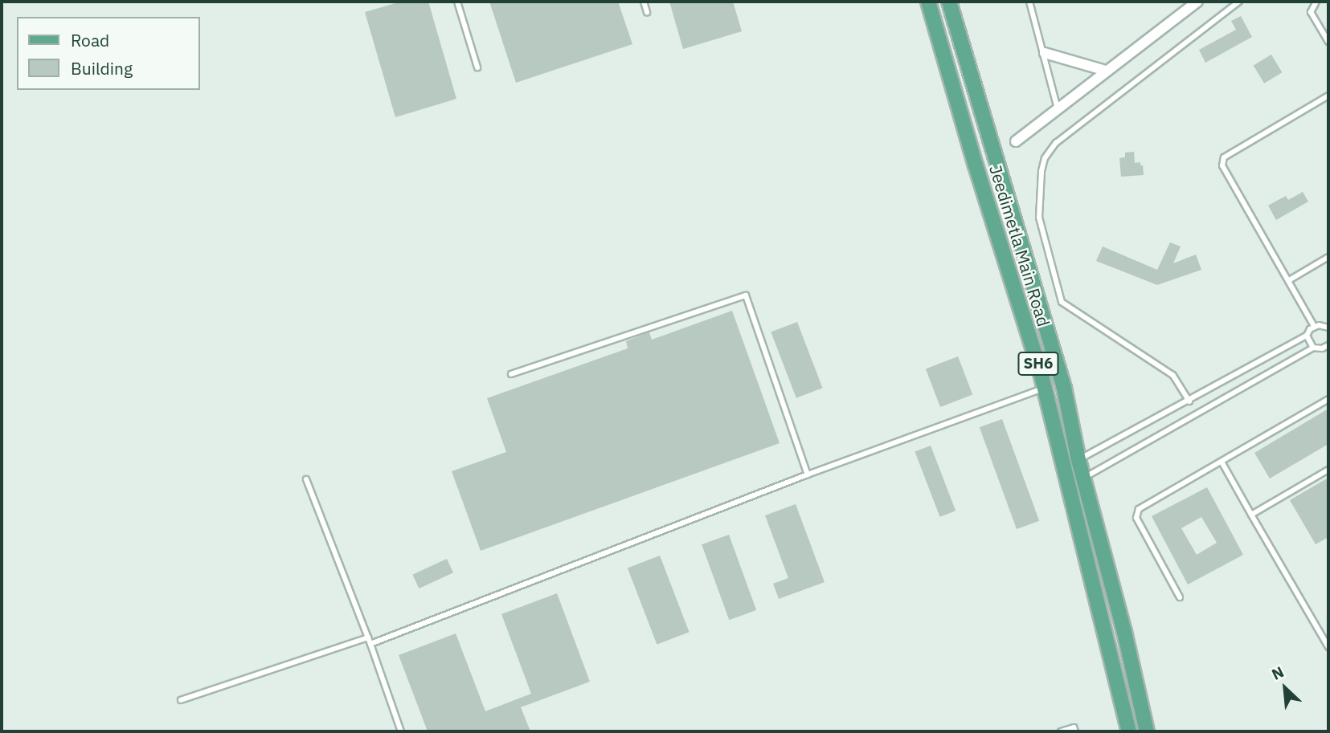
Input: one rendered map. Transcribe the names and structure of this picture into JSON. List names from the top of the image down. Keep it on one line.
{"streets":{"main road":["Jeedimetla Main Road","SH6"]},"legend":["Road","Building"],"north":"top left"}
